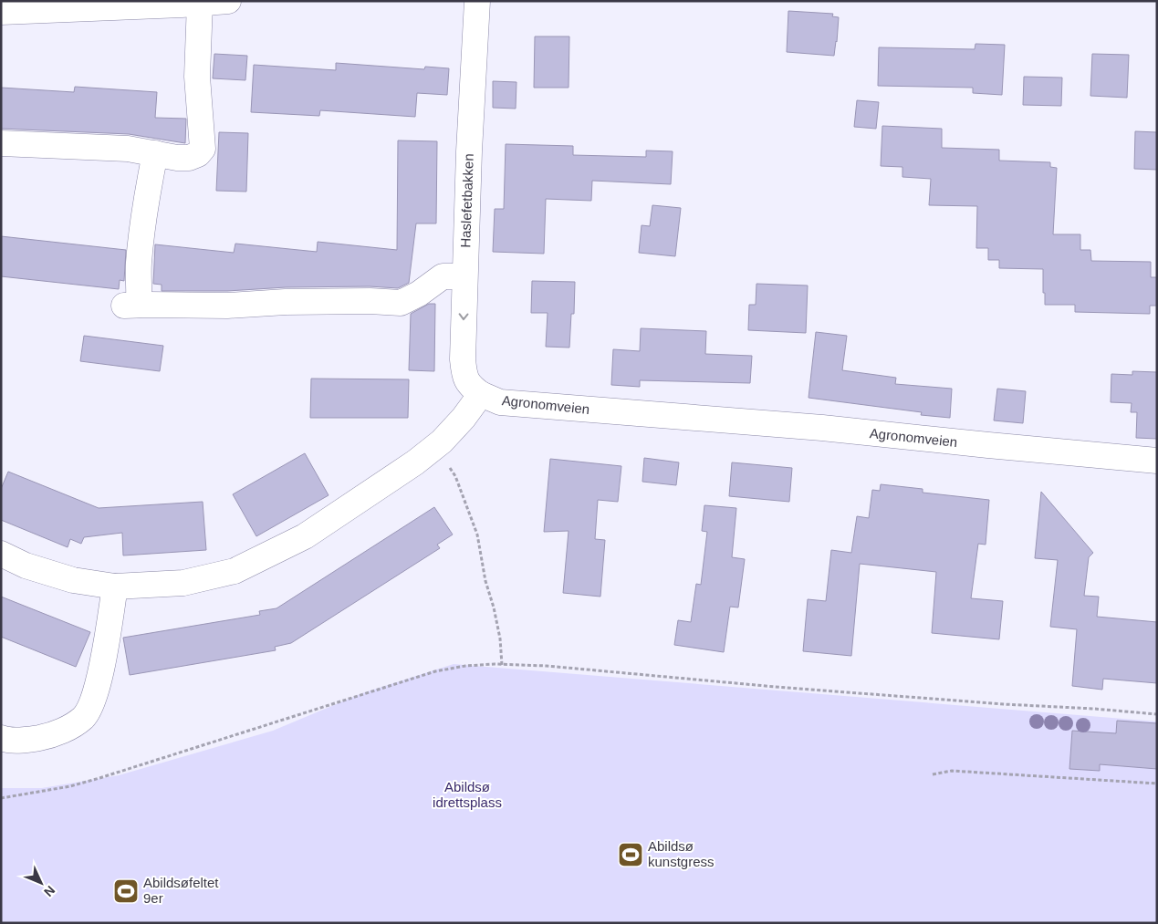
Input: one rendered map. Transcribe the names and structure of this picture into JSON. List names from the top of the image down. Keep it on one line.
{"streets":{"street":["Haslefetbakken","Agronomveien"]},"crossings":[["Haslefetbakken","Agronomveien"]],"parks":["Abildsø idrettsplass"],"places":{"sports":["Abildsø kunstgress","Abildsøfeltet 9er"]},"north":"bottom right"}
